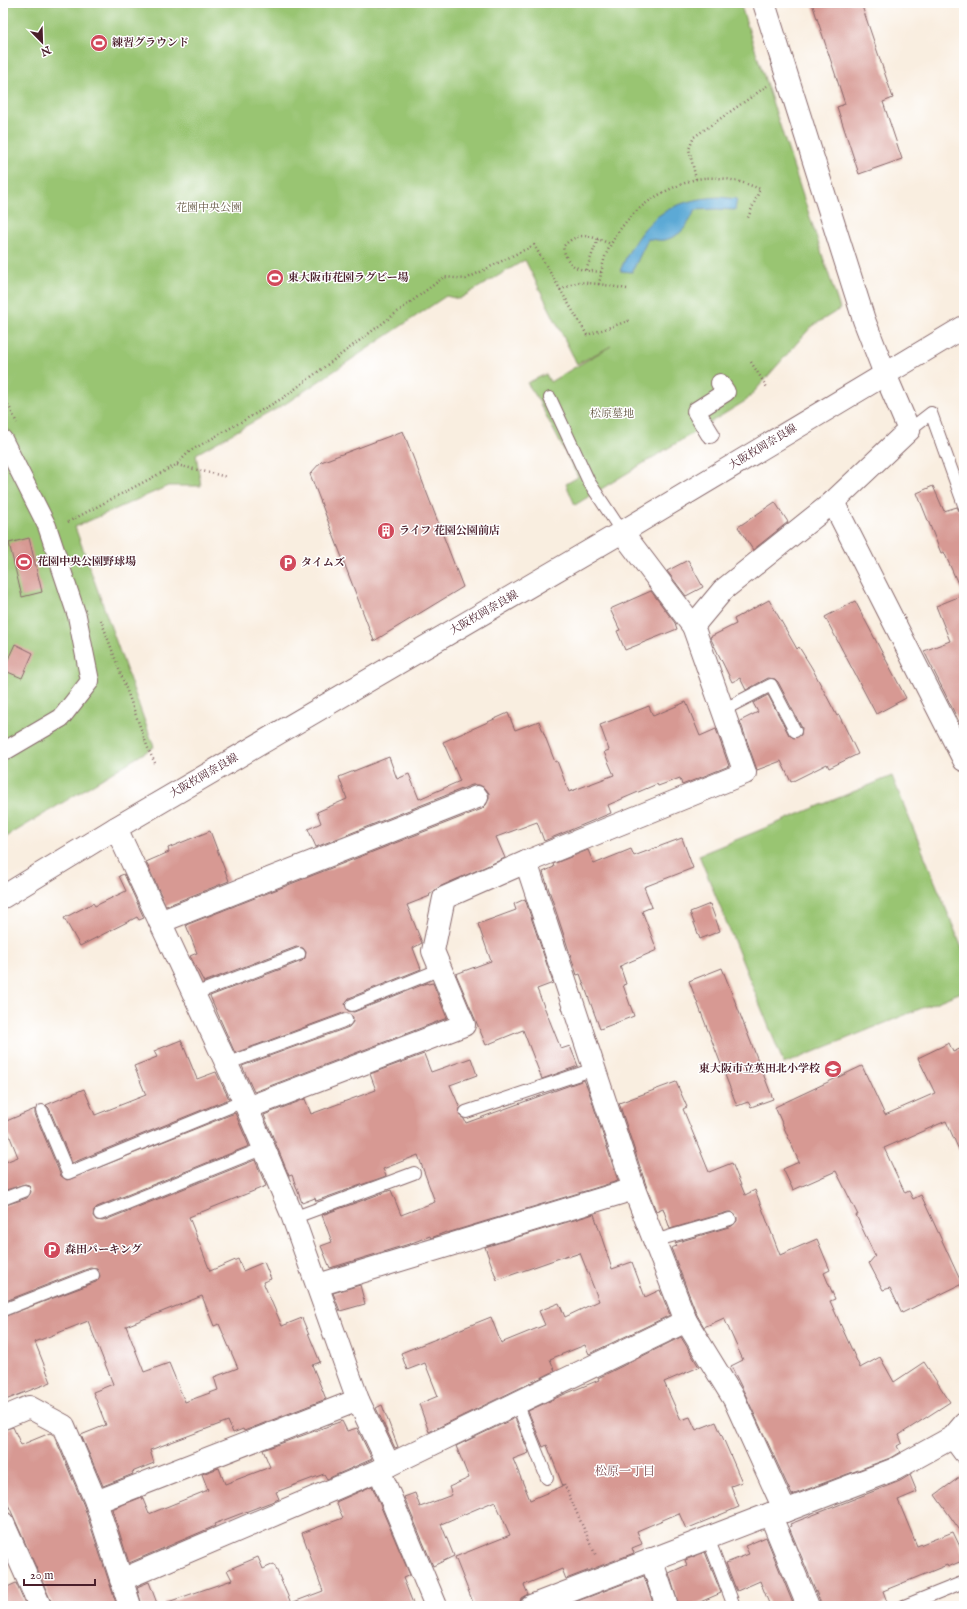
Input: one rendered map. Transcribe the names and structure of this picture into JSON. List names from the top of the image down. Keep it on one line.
{"streets":{"street":["大阪枚岡奈良線"]},"districts":["松原一丁目"],"parks":["花園中央公園","松原墓地"],"places":{"sports":["練習グラウンド","東大阪市花園ラグビー場","花園中央公園野球場"],"building":["ライフ 花園公園前店"],"parking":["タイムズ","森田パーキング"],"school or university":["東大阪市立英田北小学校"]},"scale_bar":"20 m","north":"bottom right"}
